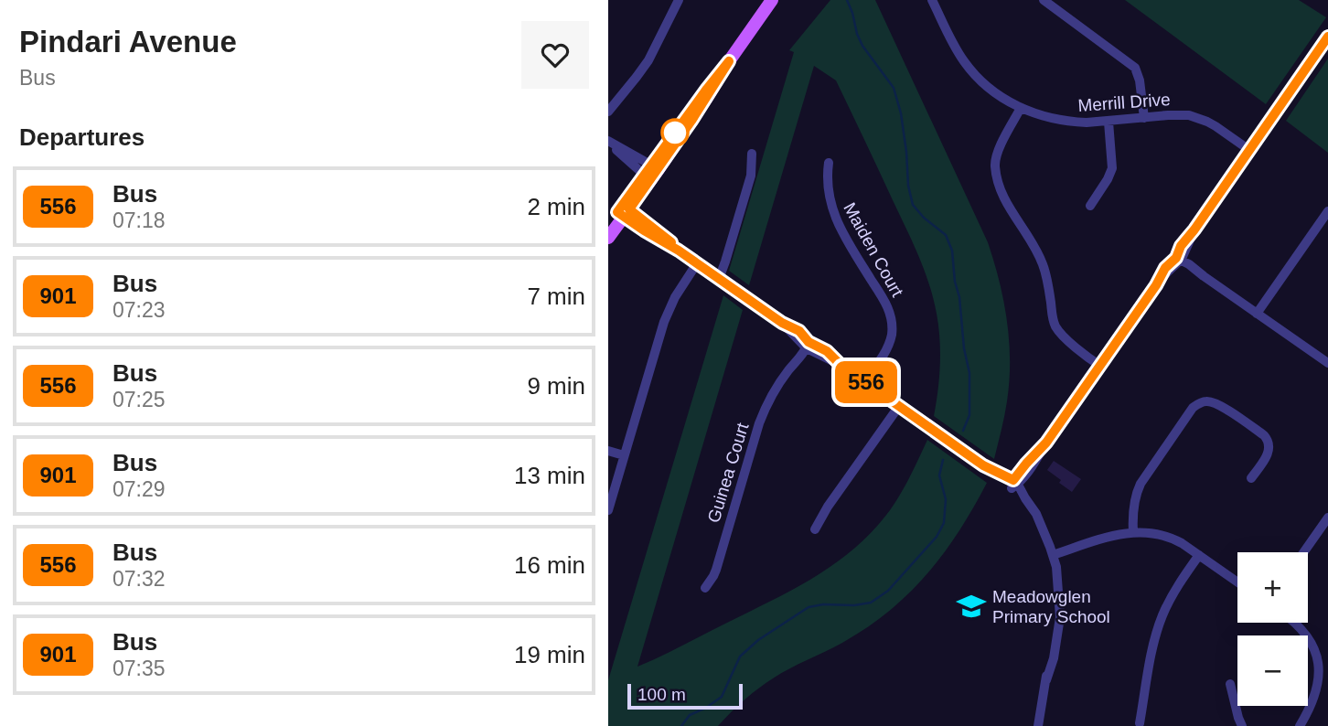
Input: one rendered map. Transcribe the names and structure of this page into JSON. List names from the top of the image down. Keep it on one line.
{"streets":{"street":["Merrill Drive","Maiden Court","Guinea Court"]},"places":{"school or university":["Meadowglen Primary School"]},"lines":["bus line 556"],"scale_bar":"100 m","page":{"heading":[["Pindari Avenue","Bus"],"Departures"],"on_map":"556","list":[{"mark":"556","name":"Bus","note":"07:18","value":"2 min"},{"mark":"901","name":"Bus","note":"07:23","value":"7 min"},{"mark":"556","name":"Bus","note":"07:25","value":"9 min"},{"mark":"901","name":"Bus","note":"07:29","value":"13 min"},{"mark":"556","name":"Bus","note":"07:32","value":"16 min"},{"mark":"901","name":"Bus","note":"07:35","value":"19 min"}],"map_buttons":["+","−"],"scale":"100 m"}}
